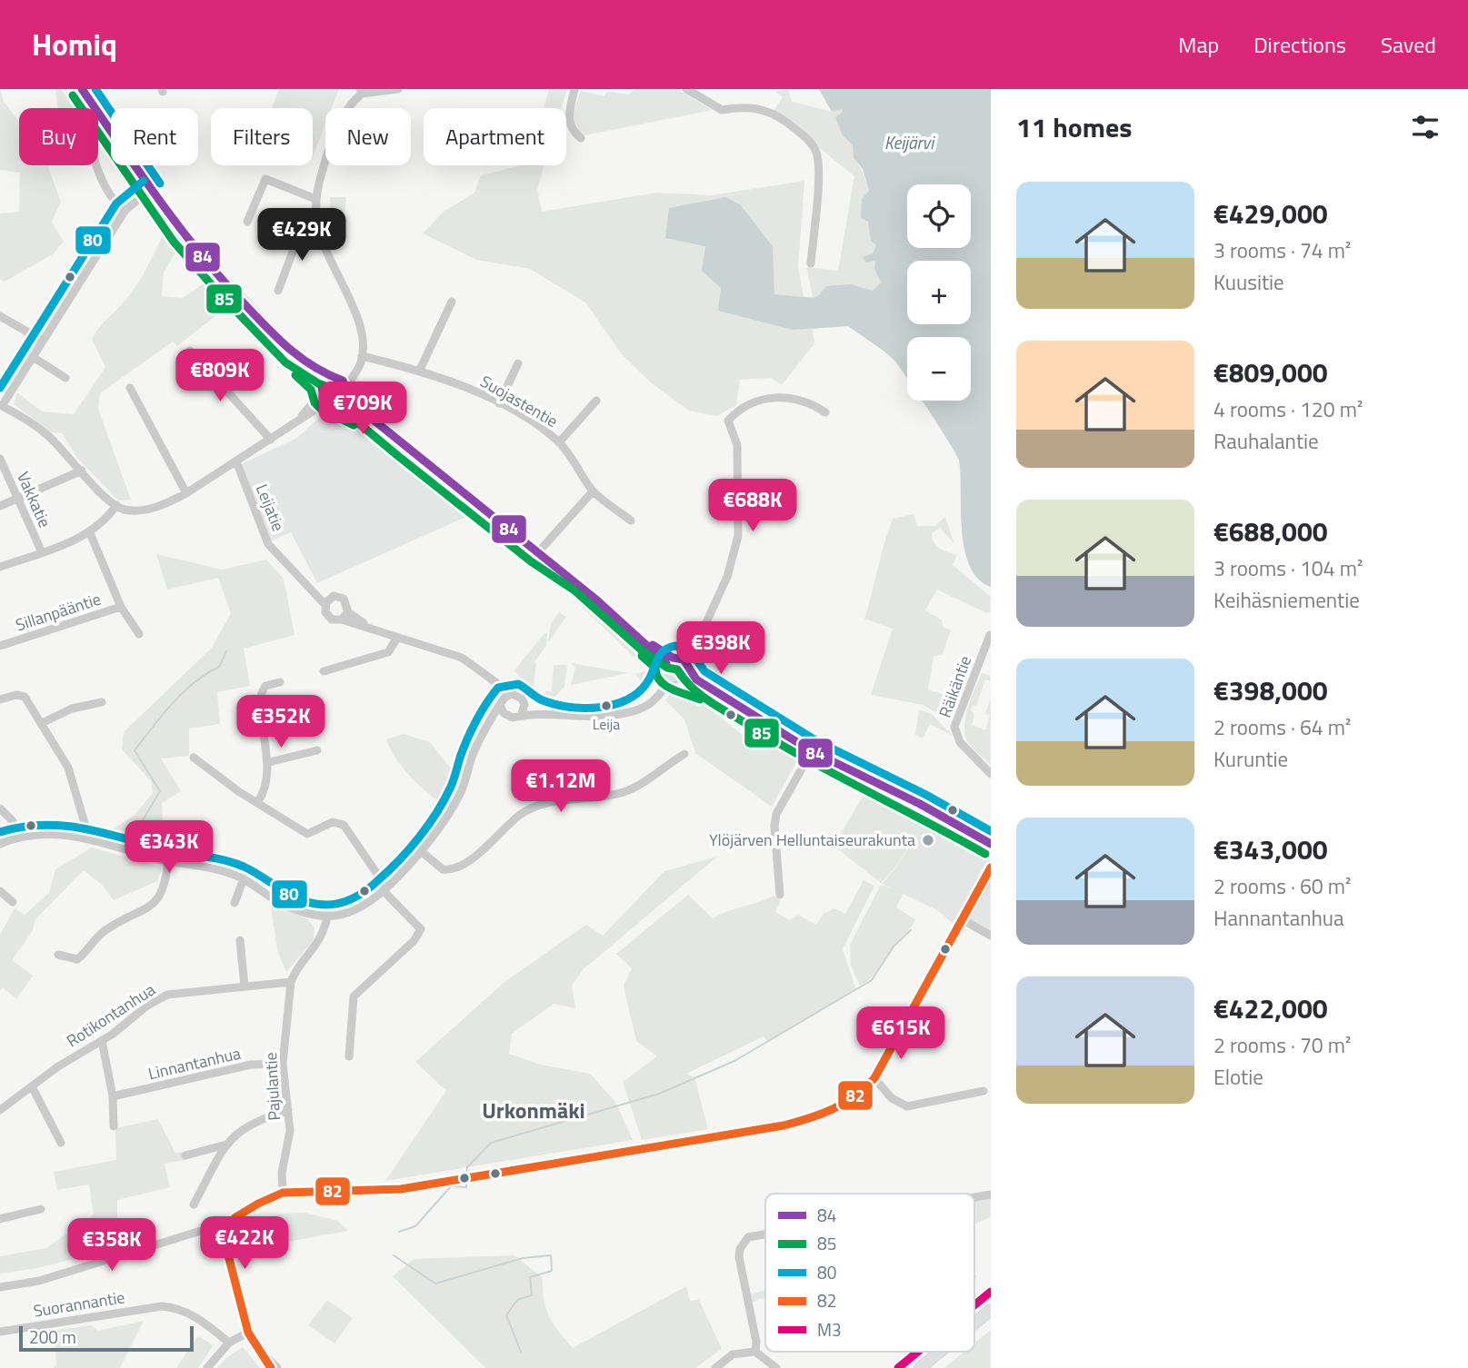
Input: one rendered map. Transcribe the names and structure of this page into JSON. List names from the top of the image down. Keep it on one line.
{"streets":{"street":["Suojastentie","Vakkatie","Leijatie","Sillanpääntie","Räikäntie","Rotikontanhua","Linnantanhua","Pajulantie","Suorannantie"]},"crossings":[["Rotikontanhua","Pajulantie"],["Linnantanhua","Pajulantie"]],"districts":["Urkonmäki"],"water":["Keijärvi"],"places":["Leija","Ylöjärven Helluntaiseurakunta"],"lines":["transit line 84","transit line 80","transit line 85","transit line 82","transit line M3"],"legend":["84","85","80","82","M3"],"scale_bar":"200 m","page":{"header":"Homiq","nav":["Map","Directions","Saved"],"heading":"11 homes","chip":["Buy","Rent","Filters","New","Apartment"],"list":[{"name":"€429,000","note":"3 rooms · 74 m² · Kuusitie"},{"name":"€809,000","note":"4 rooms · 120 m² · Rauhalantie"},{"name":"€688,000","note":"3 rooms · 104 m² · Keihäsniementie"},{"name":"€398,000","note":"2 rooms · 64 m² · Kuruntie"},{"name":"€343,000","note":"2 rooms · 60 m² · Hannantanhua"},{"name":"€422,000","note":"2 rooms · 70 m² · Elotie"}],"map_buttons":["+","−"],"price":["€429K","€809K","€709K","€688K","€398K","€352K","€1.12M","€343K","€615K","€422K","€358K"],"scale":"200 m"}}
